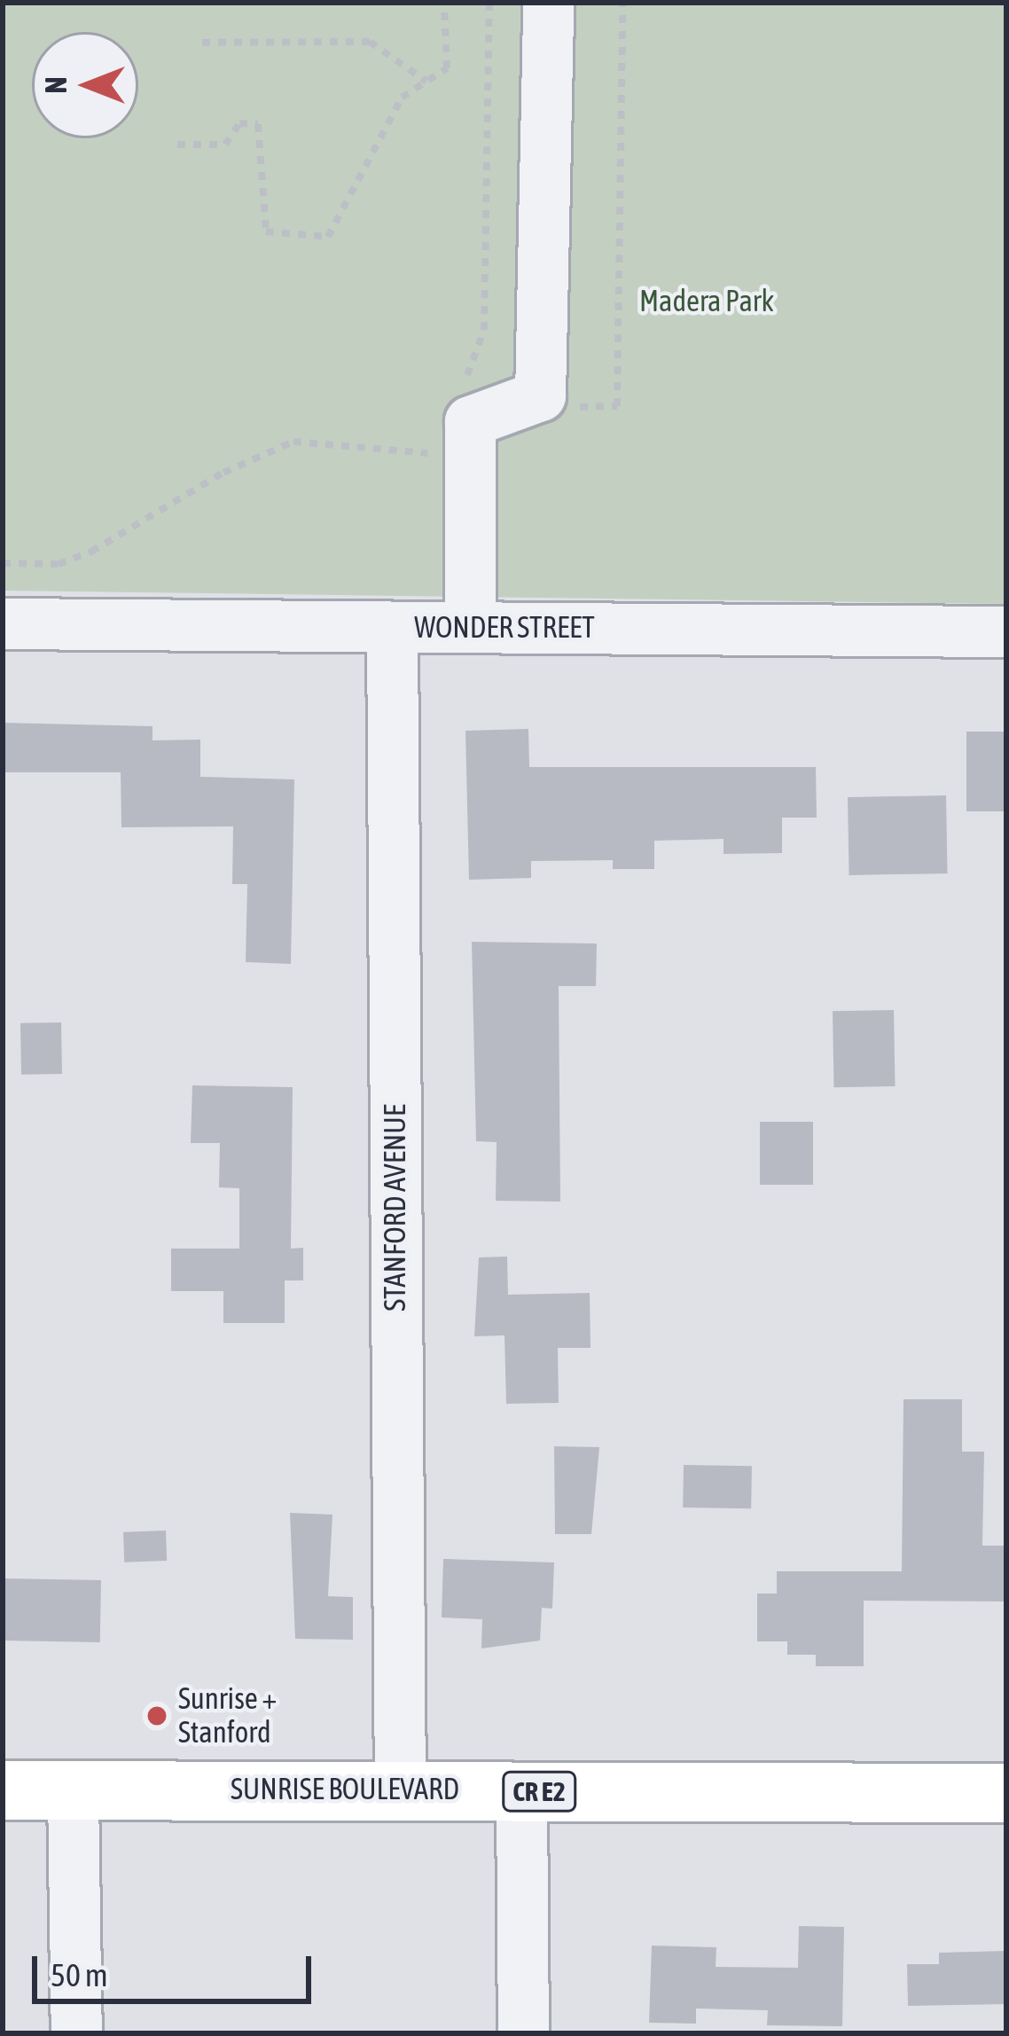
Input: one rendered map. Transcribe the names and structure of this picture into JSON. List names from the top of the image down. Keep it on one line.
{"streets":{"main road":["SUNRISE BOULEVARD","CR E2"],"street":["WONDER STREET","STANFORD AVENUE"]},"crossings":[["WONDER STREET","STANFORD AVENUE"],["STANFORD AVENUE","SUNRISE BOULEVARD"]],"parks":["Madera Park"],"places":["Sunrise + Stanford"],"scale_bar":"50 m","north":"left"}
